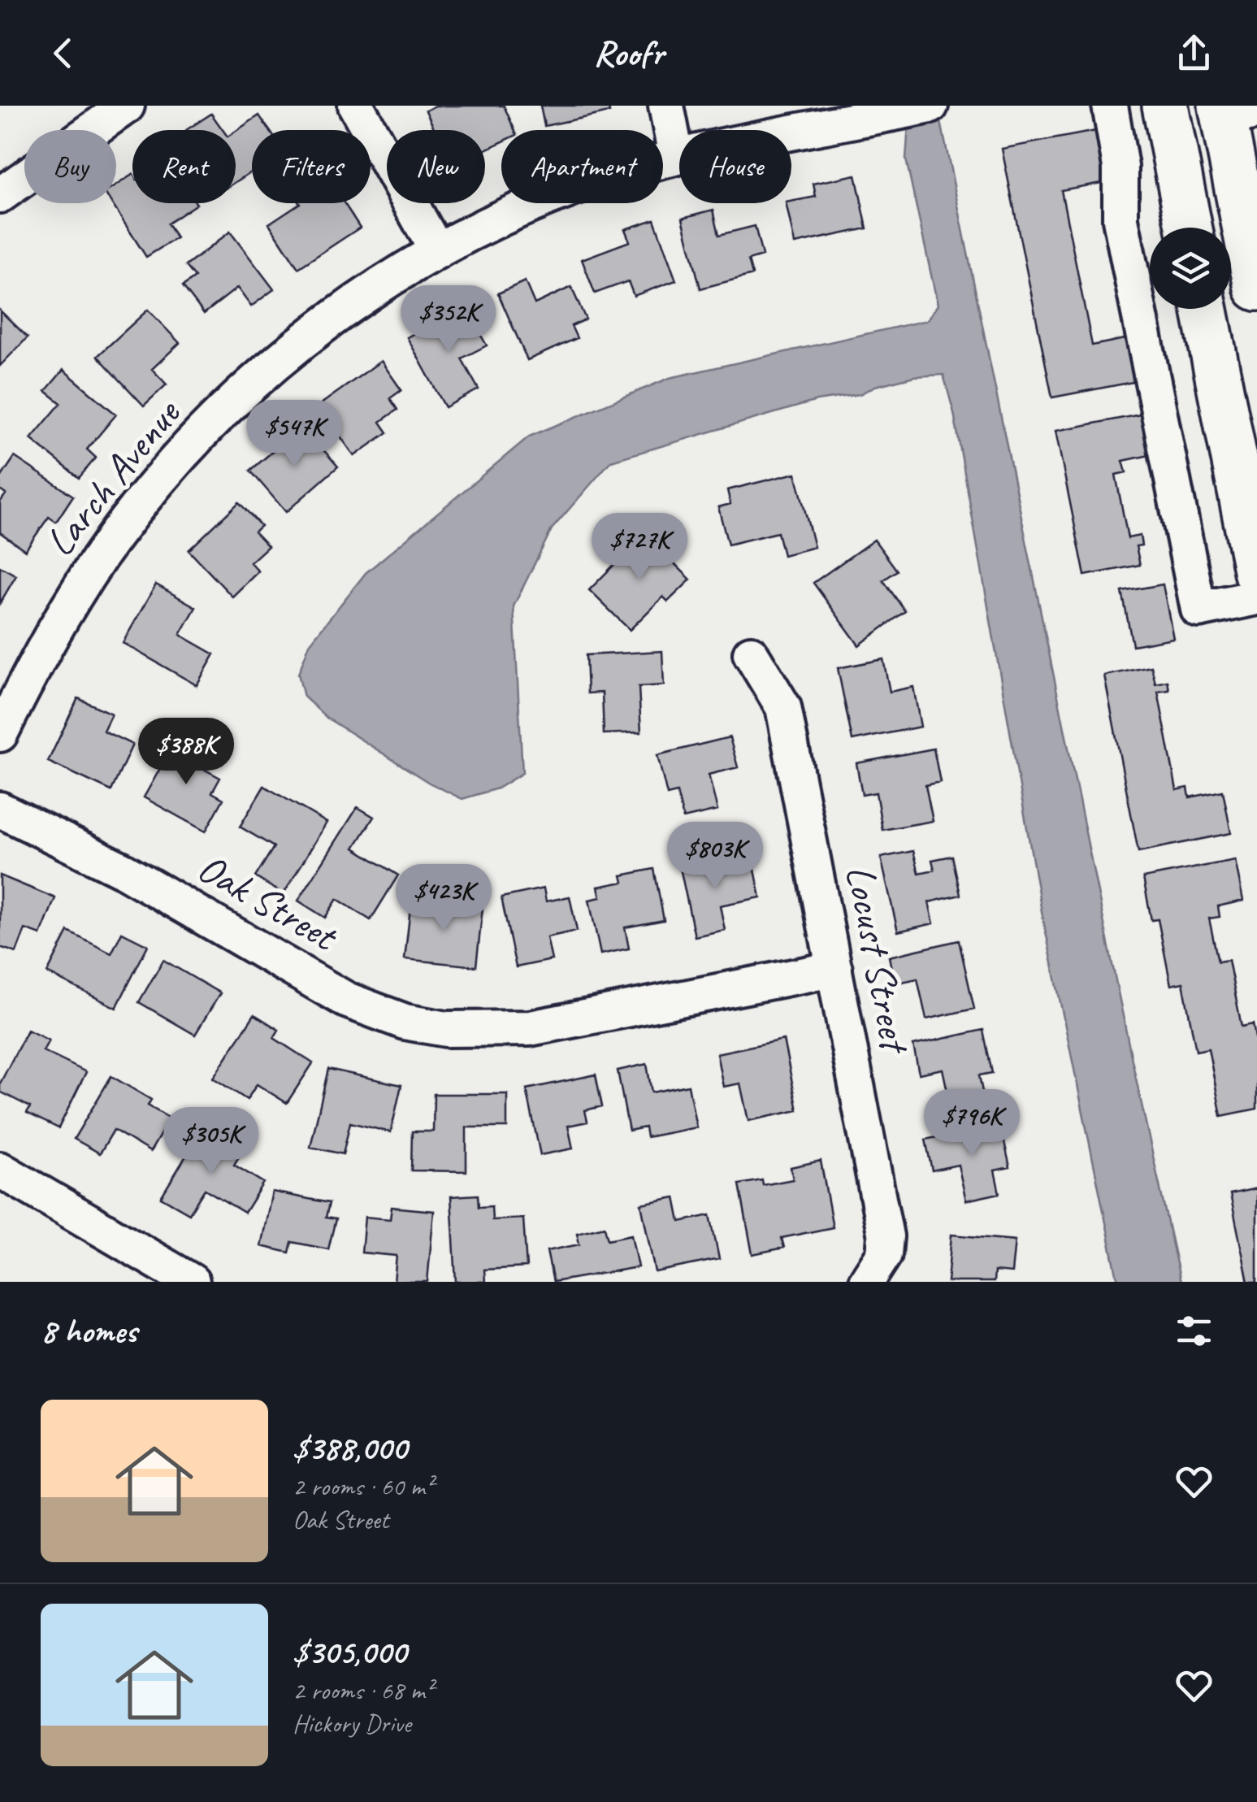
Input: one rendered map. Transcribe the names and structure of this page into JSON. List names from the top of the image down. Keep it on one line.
{"streets":{"street":["Larch Avenue","Oak Street","Locust Street"]},"crossings":[["Oak Street","Locust Street"]],"page":{"header":"Roofr","chip":["Buy","Rent","Filters","New","Apartment","House"],"price":["$352K","$547K","$727K","$388K","$803K","$423K","$796K","$305K"],"heading":"8 homes","list":[{"name":"$388,000","note":"2 rooms · 60 m² · Oak Street"},{"name":"$305,000","note":"2 rooms · 68 m² · Hickory Drive"}]}}
